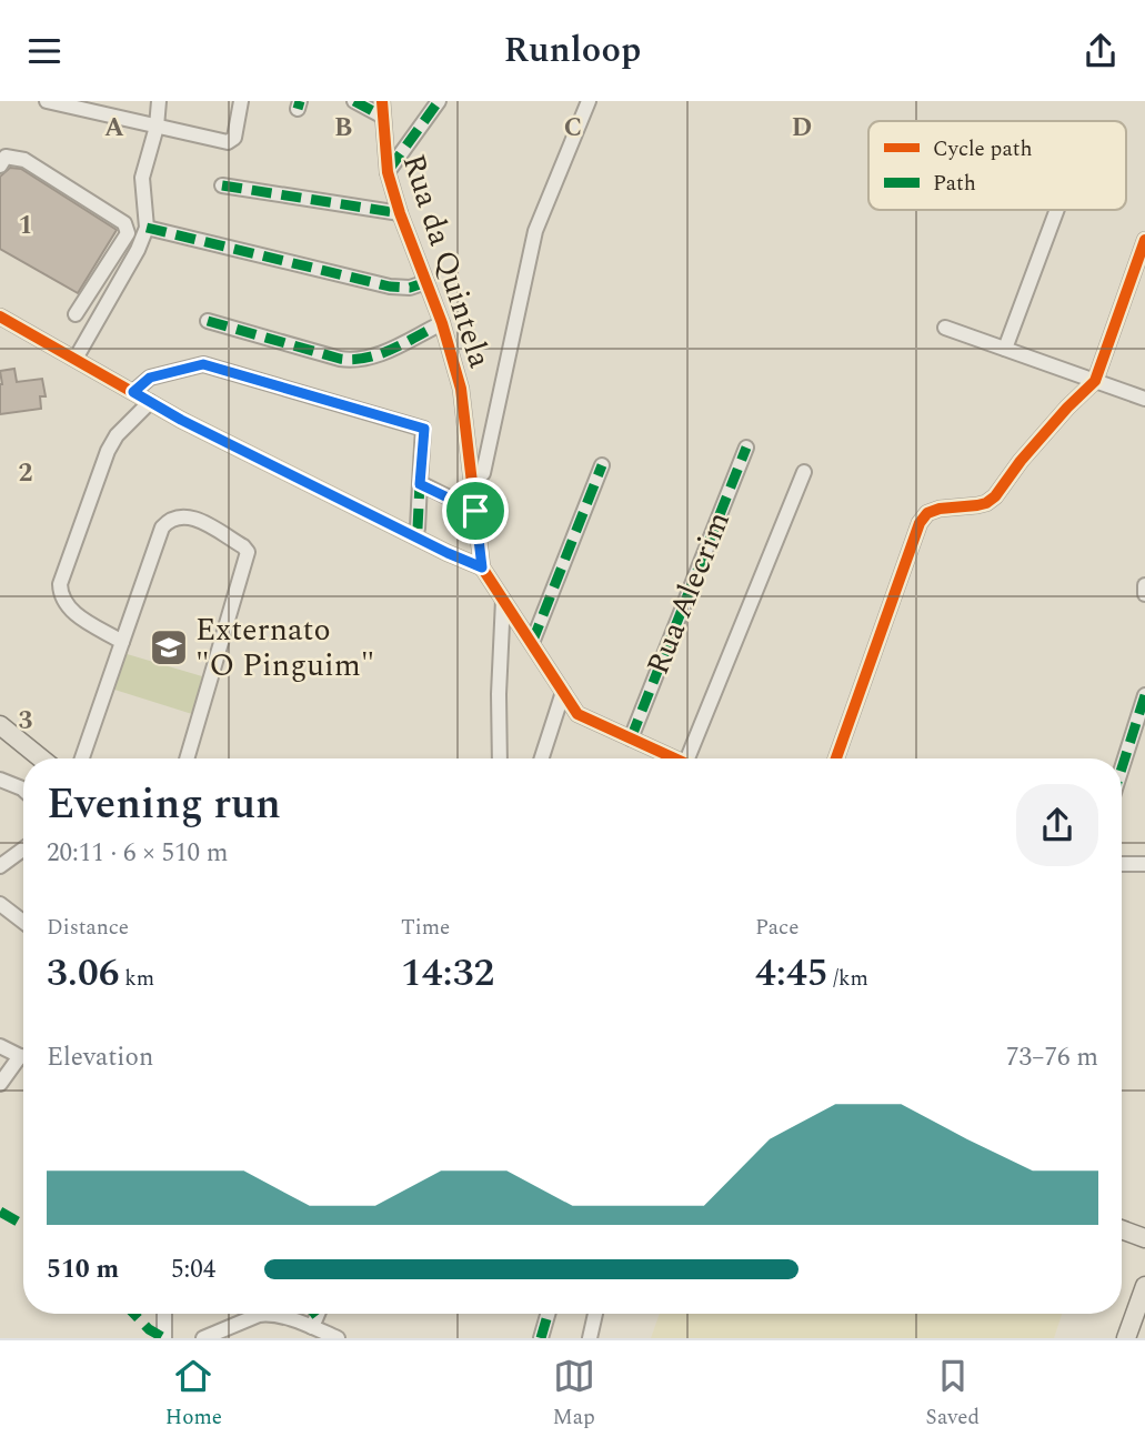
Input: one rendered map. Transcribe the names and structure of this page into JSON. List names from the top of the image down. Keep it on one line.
{"streets":{"street":["Rua da Quintela","Rua Alecrim"]},"crossings":[["Rua da Quintela","Rua Alecrim"]],"places":{"school or university":["Externato \"O Pinguim\""]},"legend":["Cycle path","Path"],"page":{"header":"Runloop","heading":["Evening run","20:11 · 6 × 510 m"],"stats":[["Distance","3.06 km"],["Time","14:32"],["Pace","4:45 /km"]],"chart":["Elevation","73–76 m"],"list":[{"name":"510 m","note":"5:04"}],"tabs":["Home","Map","Saved"]},"grid":{"columns":["A","B","C","D"],"rows":["1","2","3"]}}
